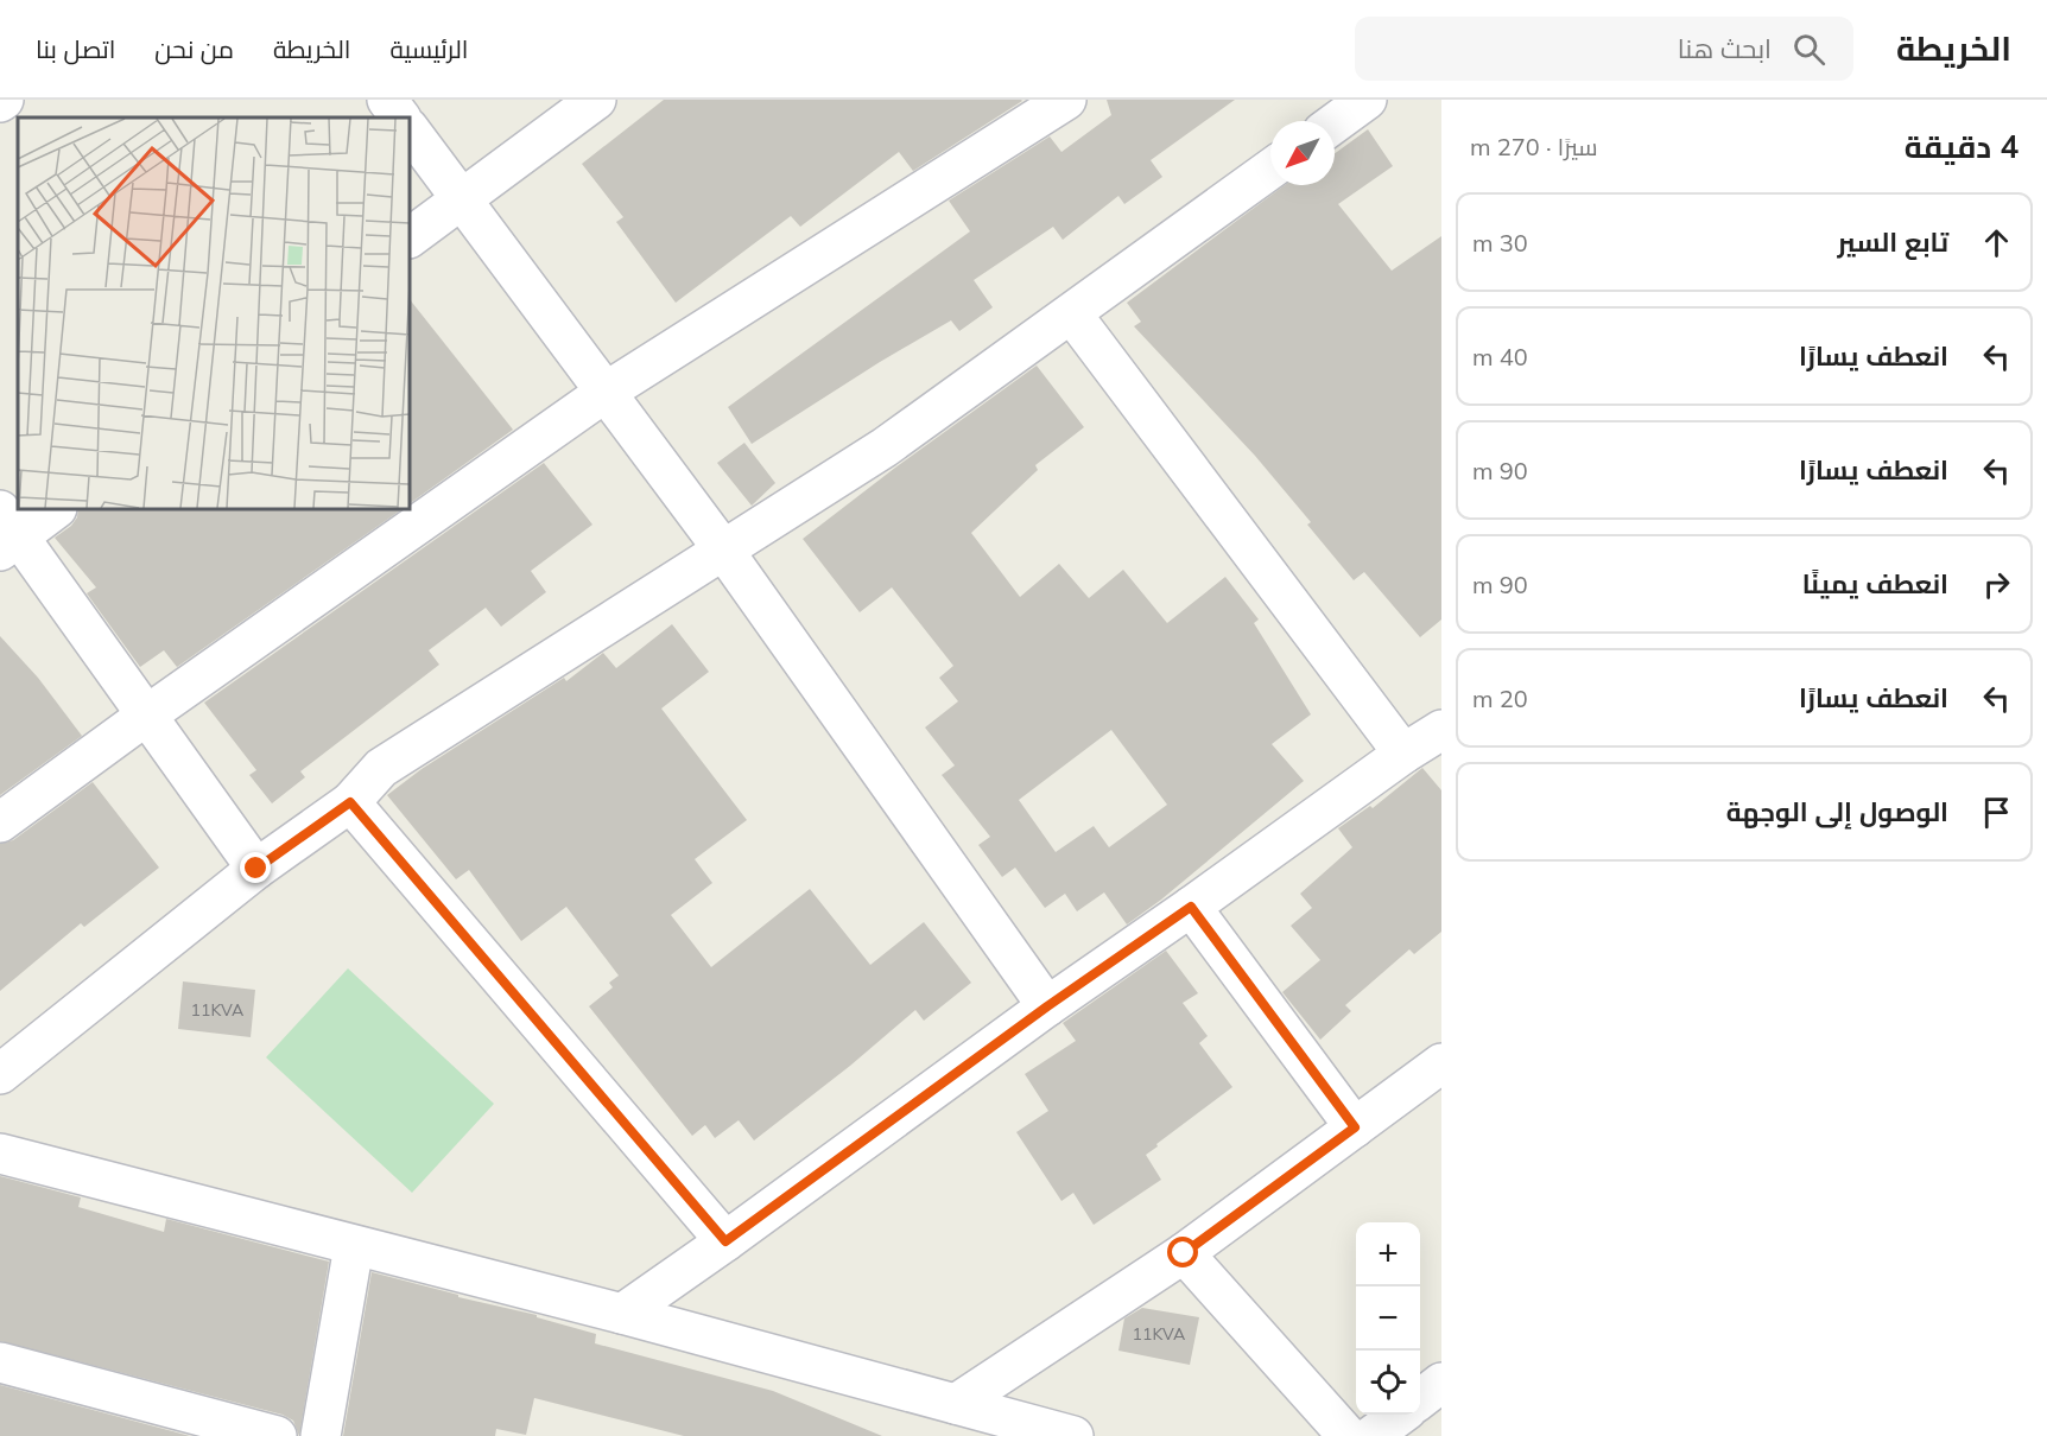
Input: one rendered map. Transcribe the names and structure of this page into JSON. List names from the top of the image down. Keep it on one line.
{"house_numbers":["11KVA","11KVA"],"north":"bottom left","page":{"header":"الخريطة","search":"ابحث هنا","nav":["الرئيسية","الخريطة","من نحن","اتصل بنا"],"heading":["4 دقيقة","سيرًا · 270 m"],"list":[["تابع السير","30 m"],["انعطف يسارًا","40 m"],["انعطف يسارًا","90 m"],["انعطف يمينًا","90 m"],["انعطف يسارًا","20 m"],"الوصول إلى الوجهة"],"map_buttons":["+","−"]}}
